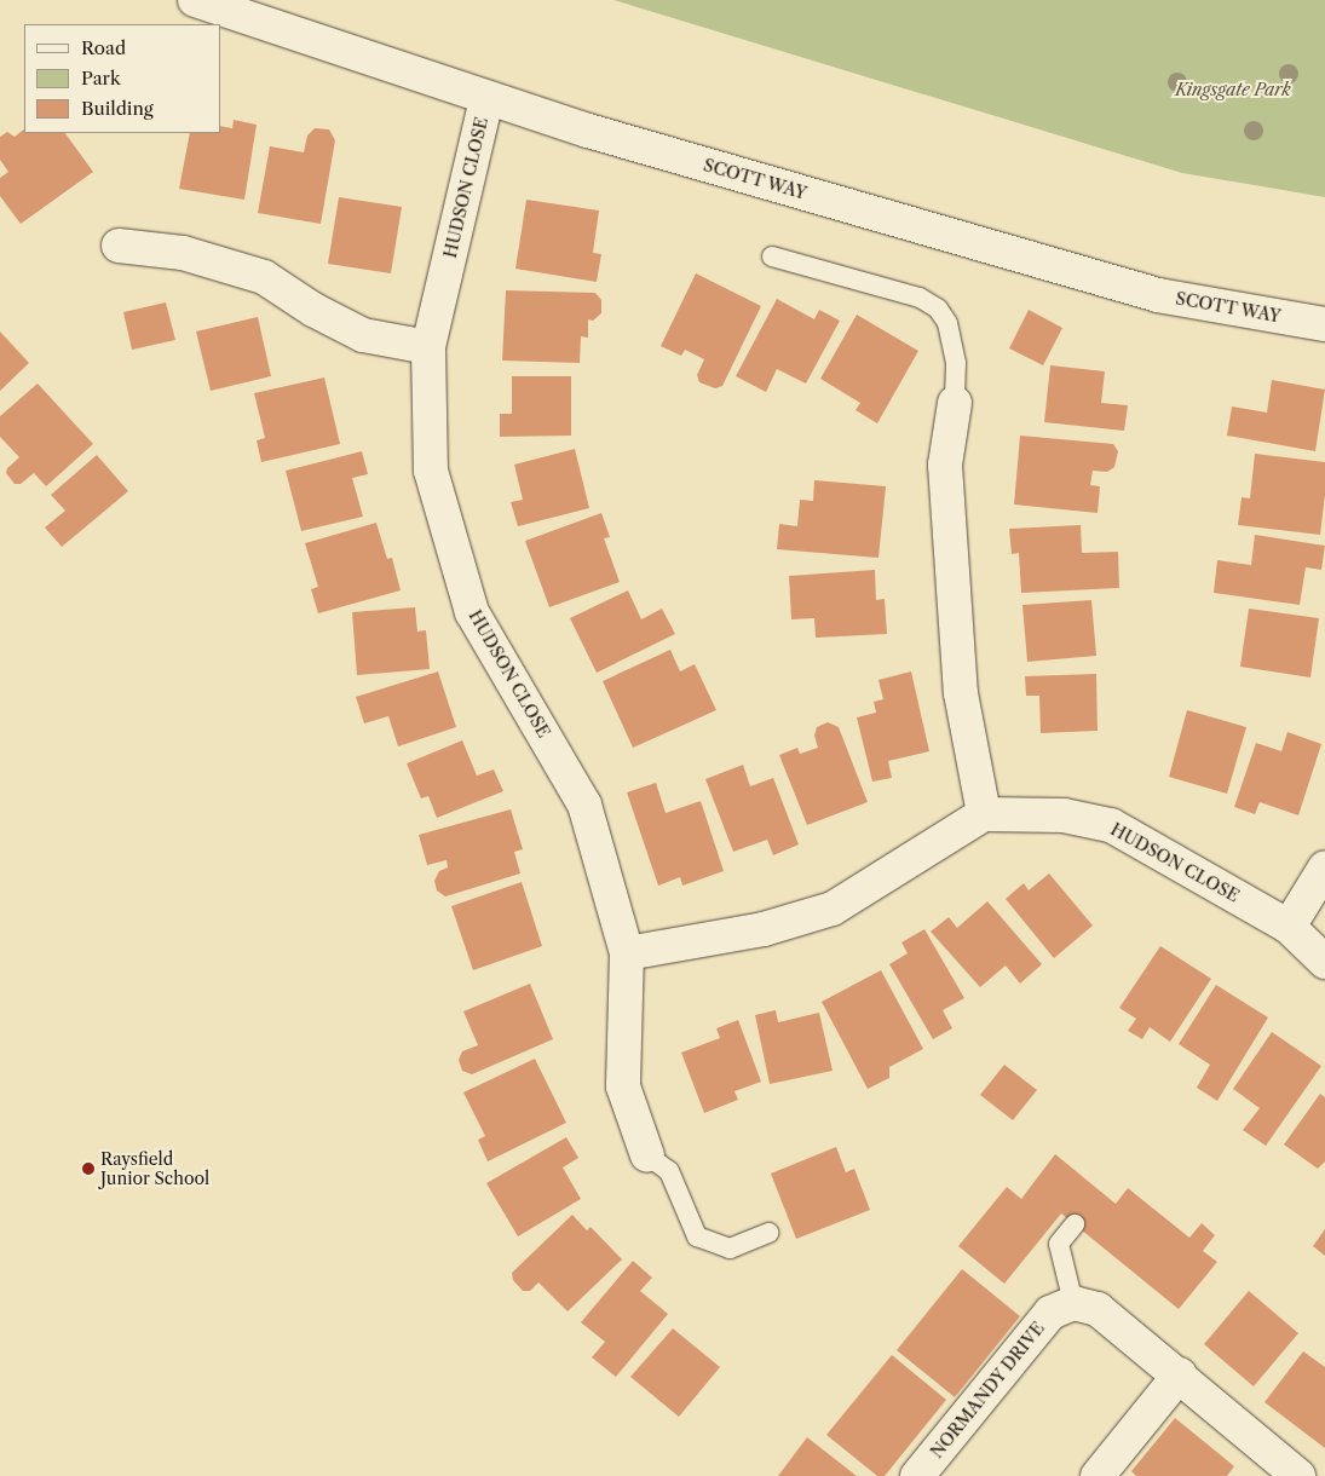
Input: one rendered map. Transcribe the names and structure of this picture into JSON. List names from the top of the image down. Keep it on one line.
{"streets":{"street":["SCOTT WAY","HUDSON CLOSE","NORMANDY DRIVE"]},"crossings":[["SCOTT WAY","HUDSON CLOSE"]],"parks":["Kingsgate Park"],"places":["Raysfield Junior School"],"legend":["Road","Park","Building"]}
